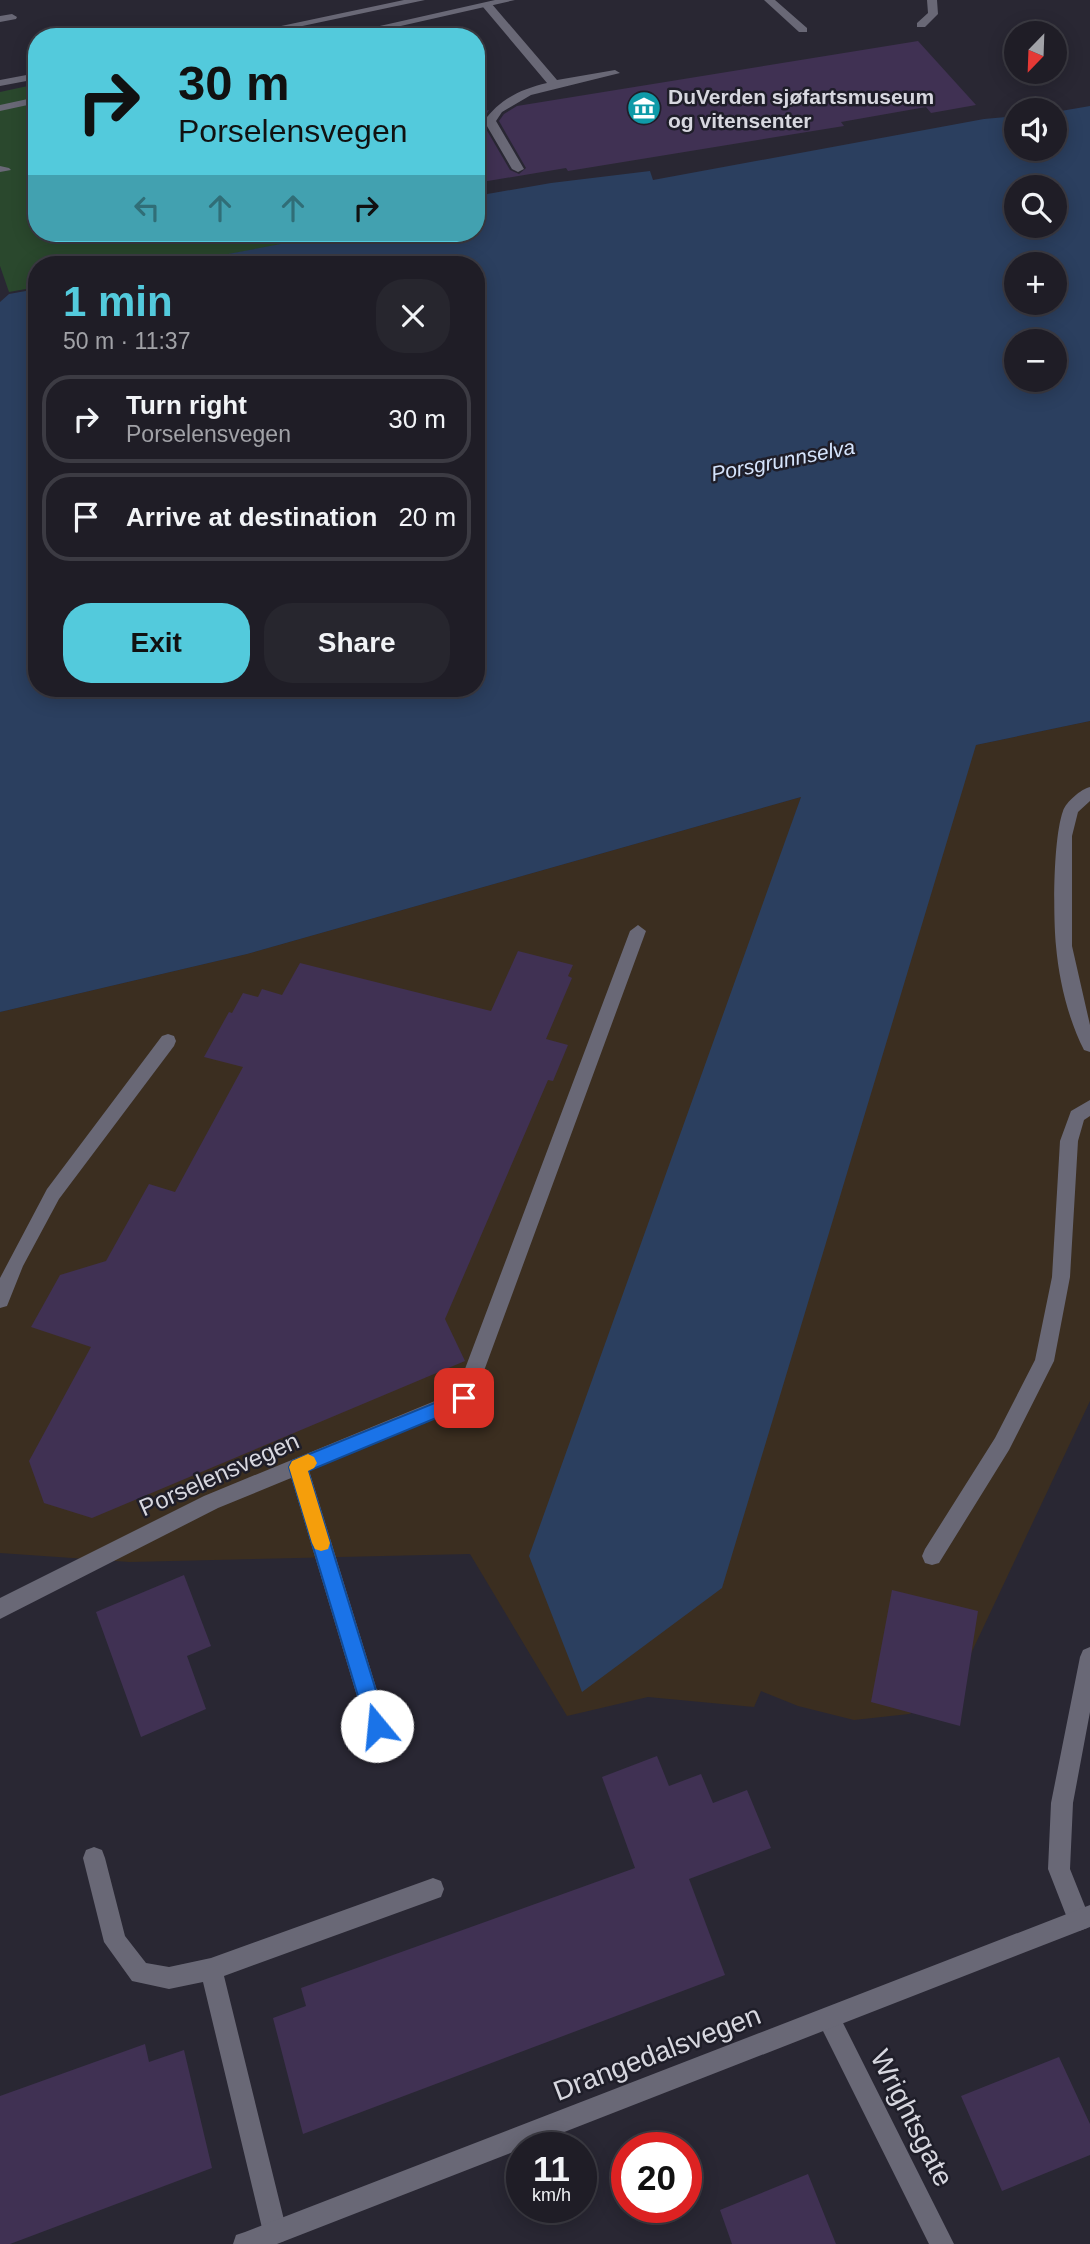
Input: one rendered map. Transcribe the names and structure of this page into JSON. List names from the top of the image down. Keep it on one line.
{"streets":{"street":["Porselensvegen","Drangedalsvegen","Wrightsgate"]},"crossings":[["Drangedalsvegen","Wrightsgate"]],"water":["Porsgrunnselva"],"places":{"museum":["DuVerden sjøfartsmuseum og vitensenter"]},"north":"bottom left","page":{"map_buttons":["+","−"],"turn":["30 m","Porselensvegen"],"heading":["1 min","50 m · 11:37"],"list":[{"name":"Turn right","note":"Porselensvegen","value":"30 m"},{"name":"Arrive at destination","value":"20 m"}],"buttons":["Exit","Share"],"speed":"11 km/h","limit":"20"}}
